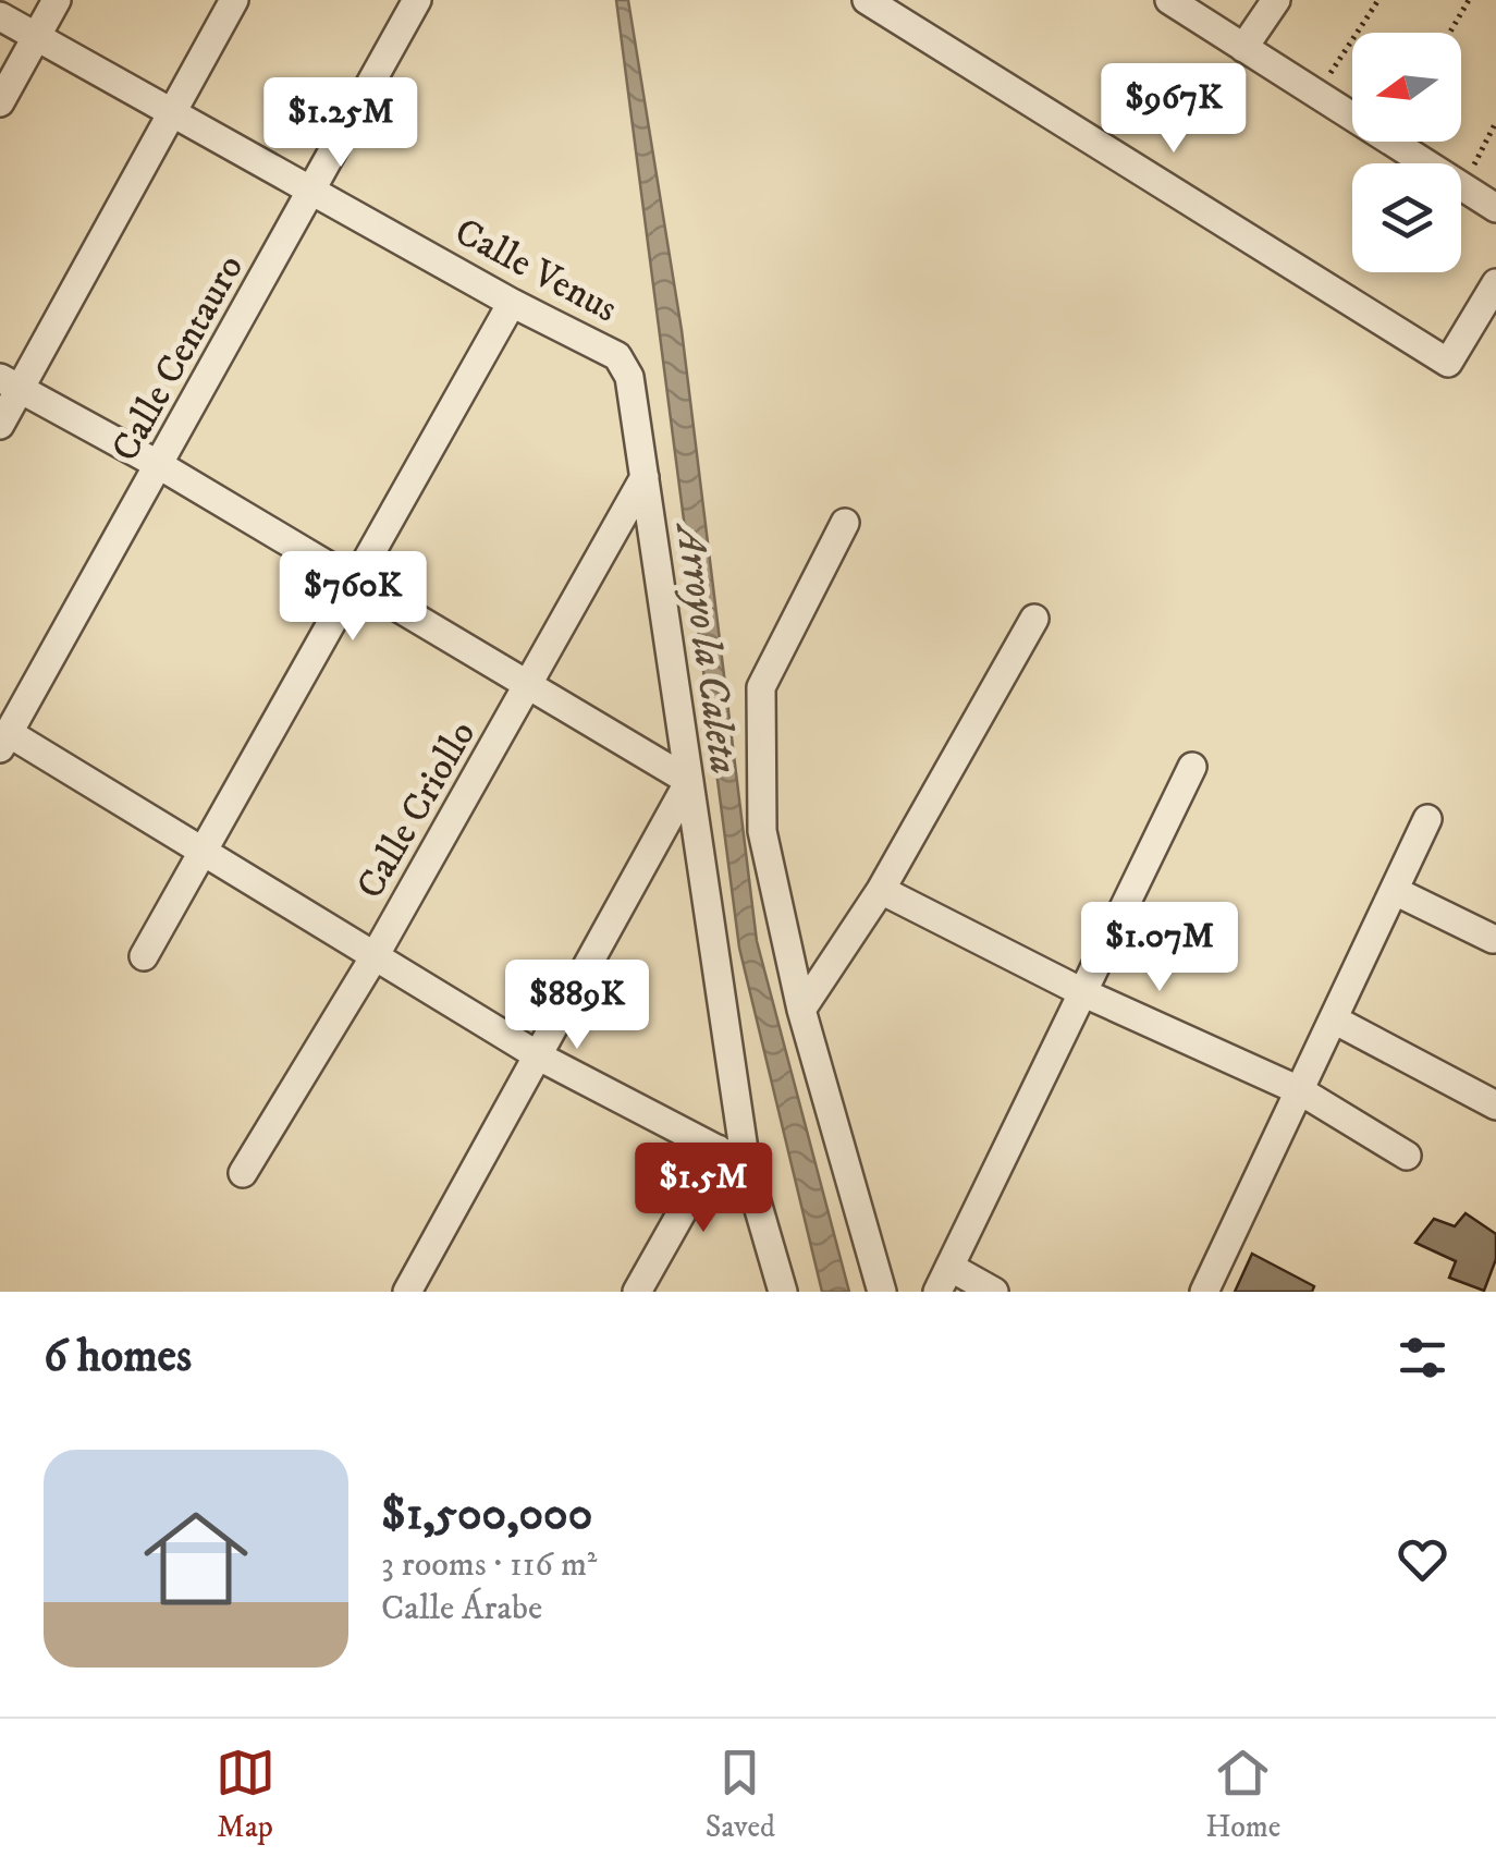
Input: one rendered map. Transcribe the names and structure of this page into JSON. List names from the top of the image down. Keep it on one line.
{"streets":{"street":["Calle Venus","Calle Centauro","Calle Criollo"]},"crossings":[["Calle Venus","Calle Centauro"],["Calle Venus","Calle Criollo"]],"water":["Arroyo la Caleta"],"north":"left","page":{"price":["$967K","$1.25M","$760K","$1.07M","$889K","$1.5M"],"heading":"6 homes","list":[{"name":"$1,500,000","note":"3 rooms · 116 m² · Calle Árabe"}],"tabs":["Map","Saved","Home"]}}
